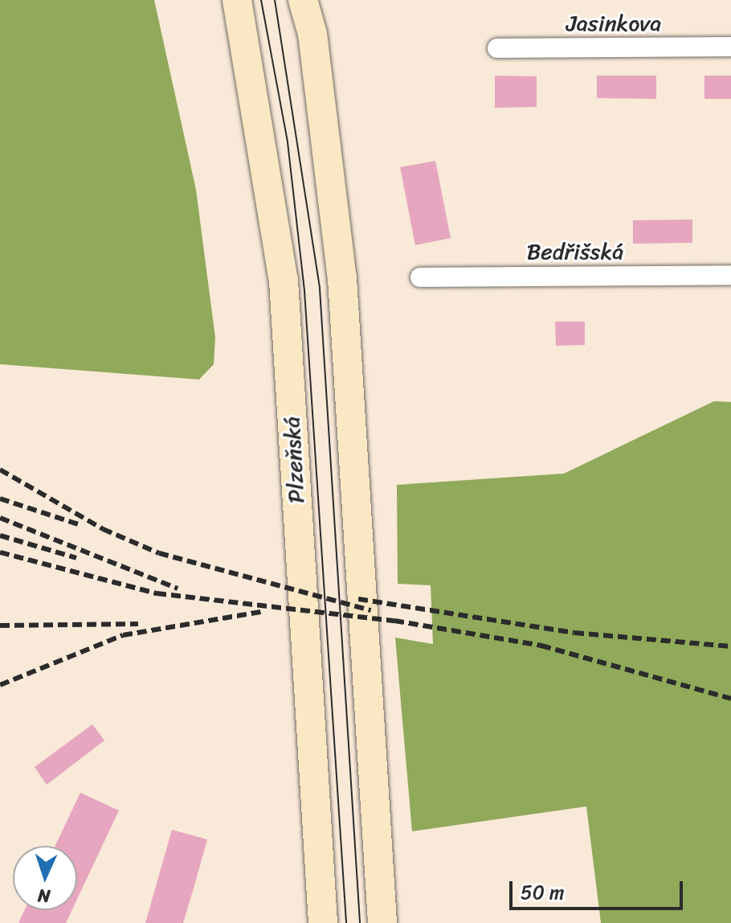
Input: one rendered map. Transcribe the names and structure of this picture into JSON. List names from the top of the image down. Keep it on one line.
{"streets":{"main road":["Plzeňská"],"street":["Jasinkova","Bedřišská"]},"scale_bar":"50 m","north":"bottom"}
